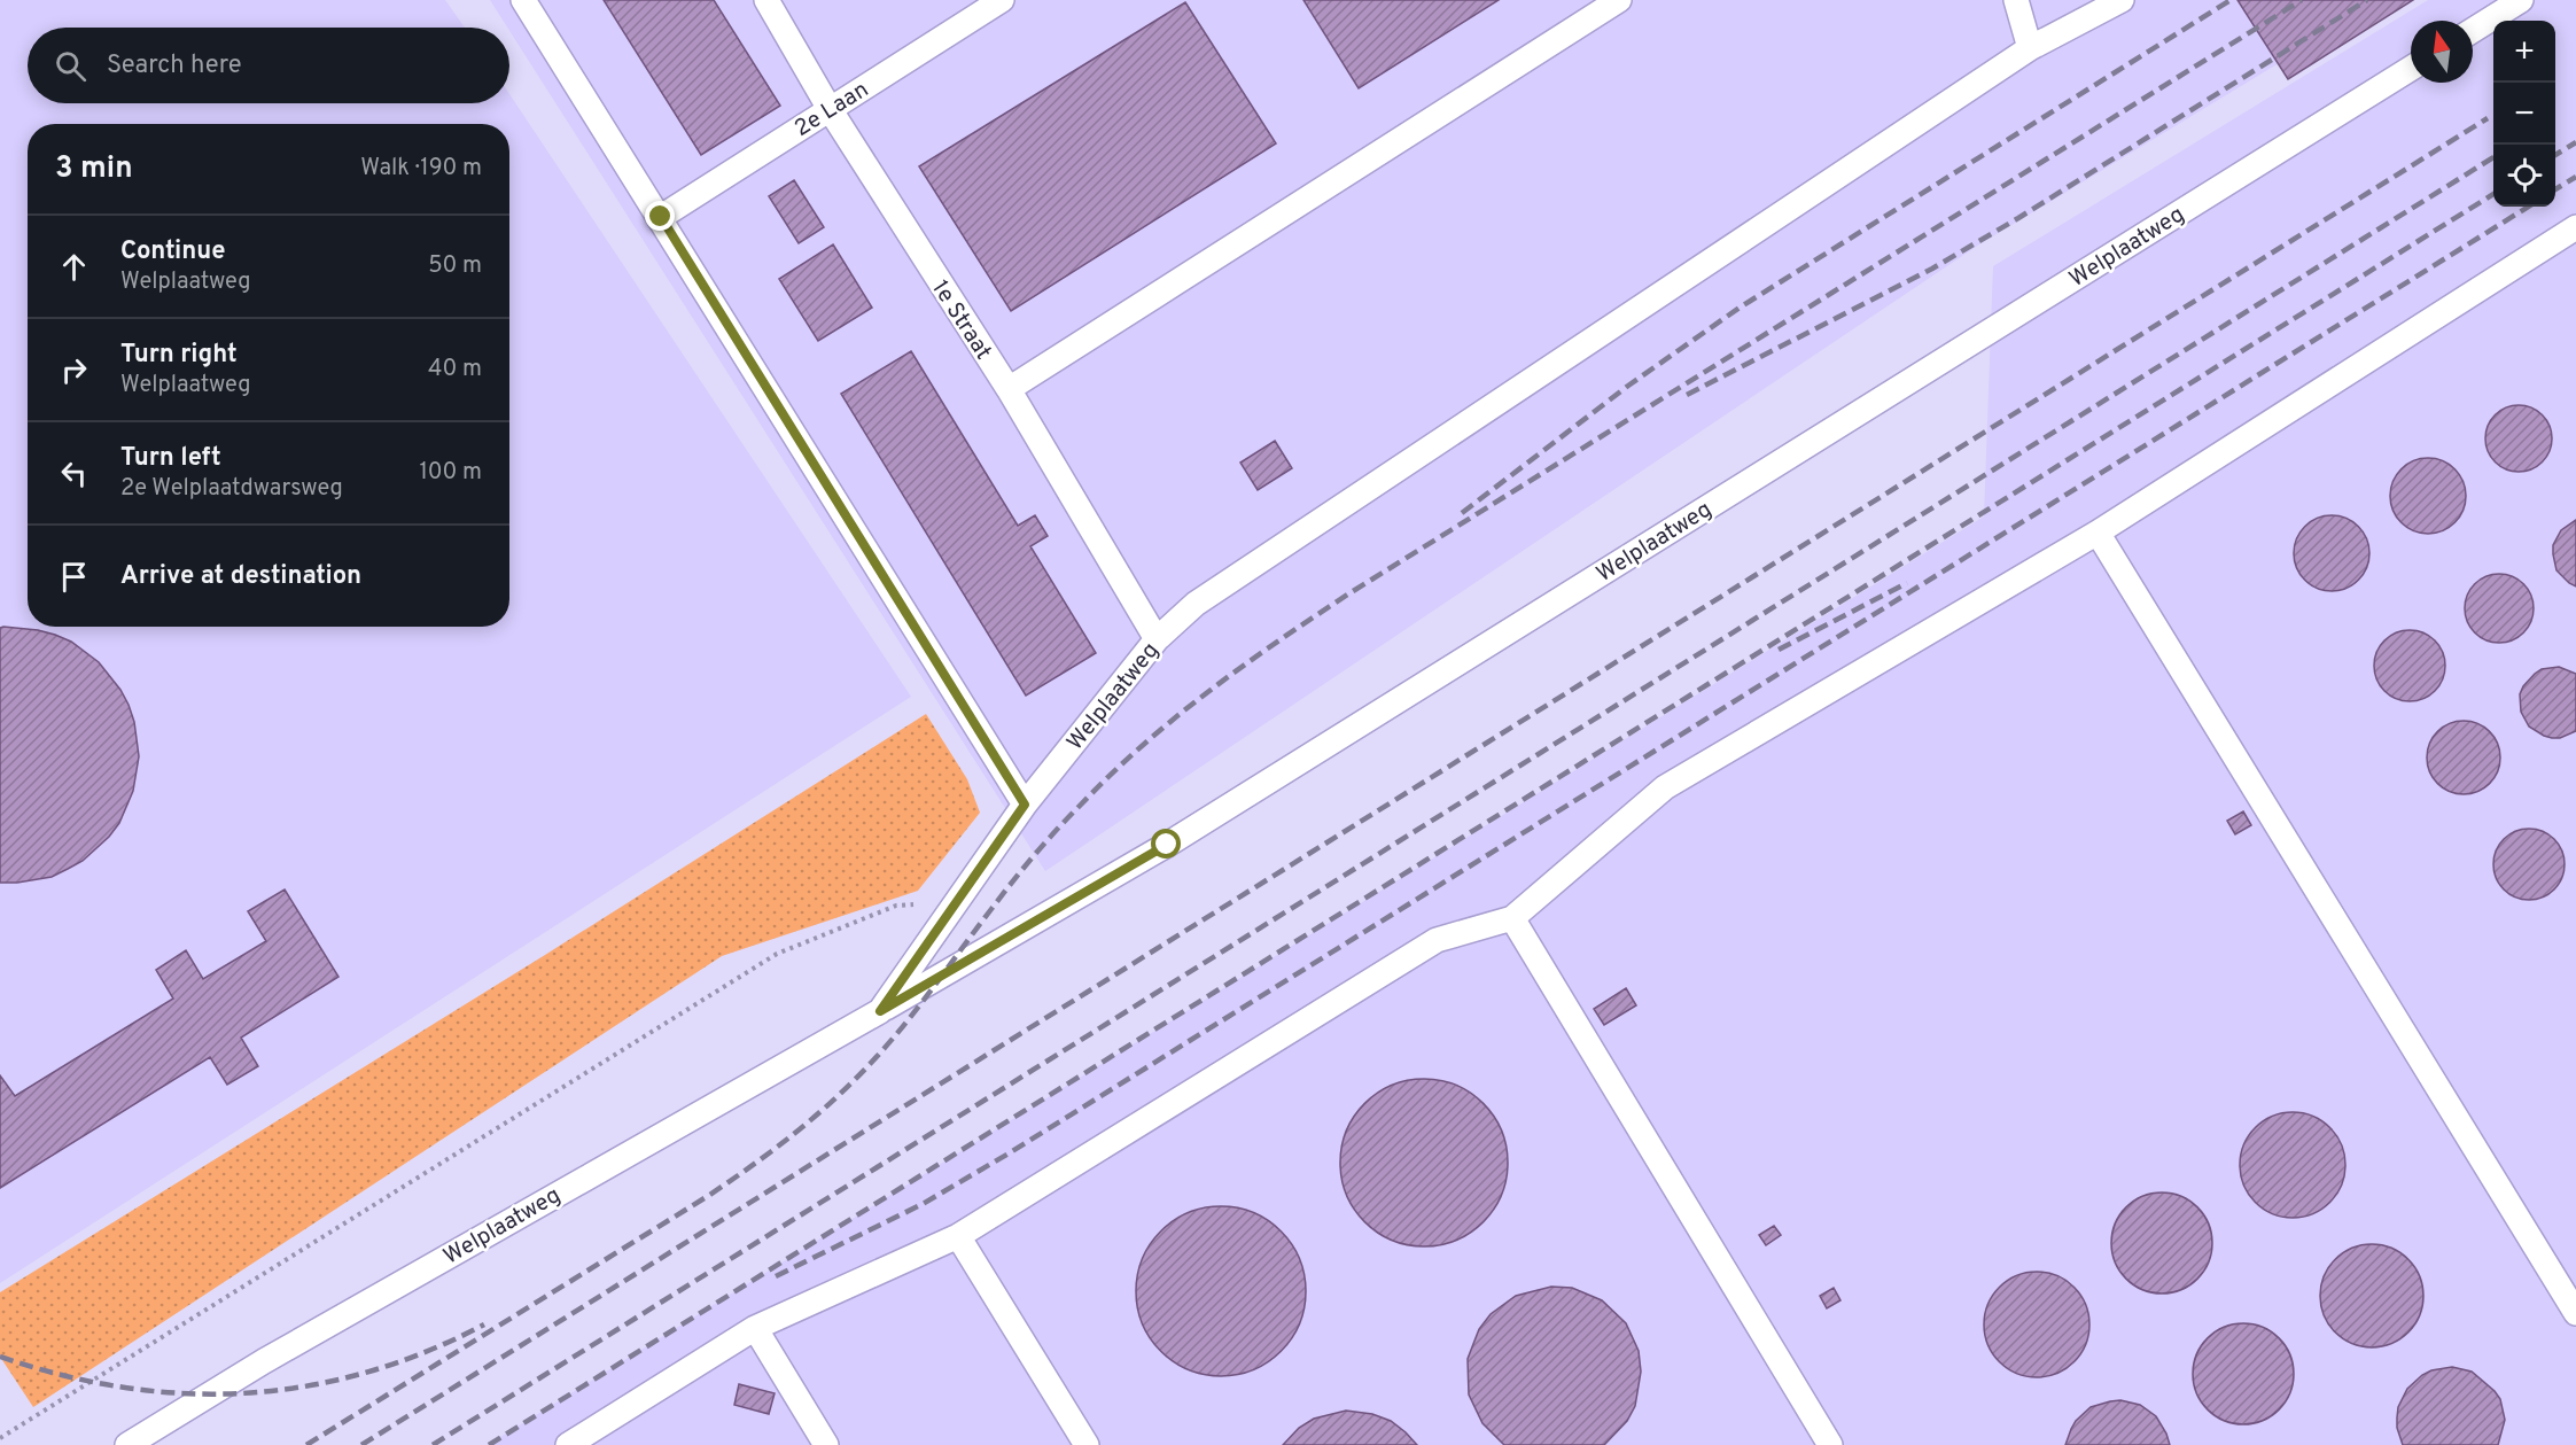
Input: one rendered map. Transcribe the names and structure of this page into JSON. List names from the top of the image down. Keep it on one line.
{"streets":{"lane":["2e Laan","Welplaatweg","1e Straat"]},"crossings":[["2e Laan","1e Straat"],["Welplaatweg","1e Straat"]],"north":"top","page":{"map_buttons":["+","−"],"search":"Search here","heading":["3 min","Walk · 190 m"],"list":[["Continue","Welplaatweg","50 m"],["Turn right","Welplaatweg","40 m"],["Turn left","2e Welplaatdwarsweg","100 m"],"Arrive at destination"]}}
